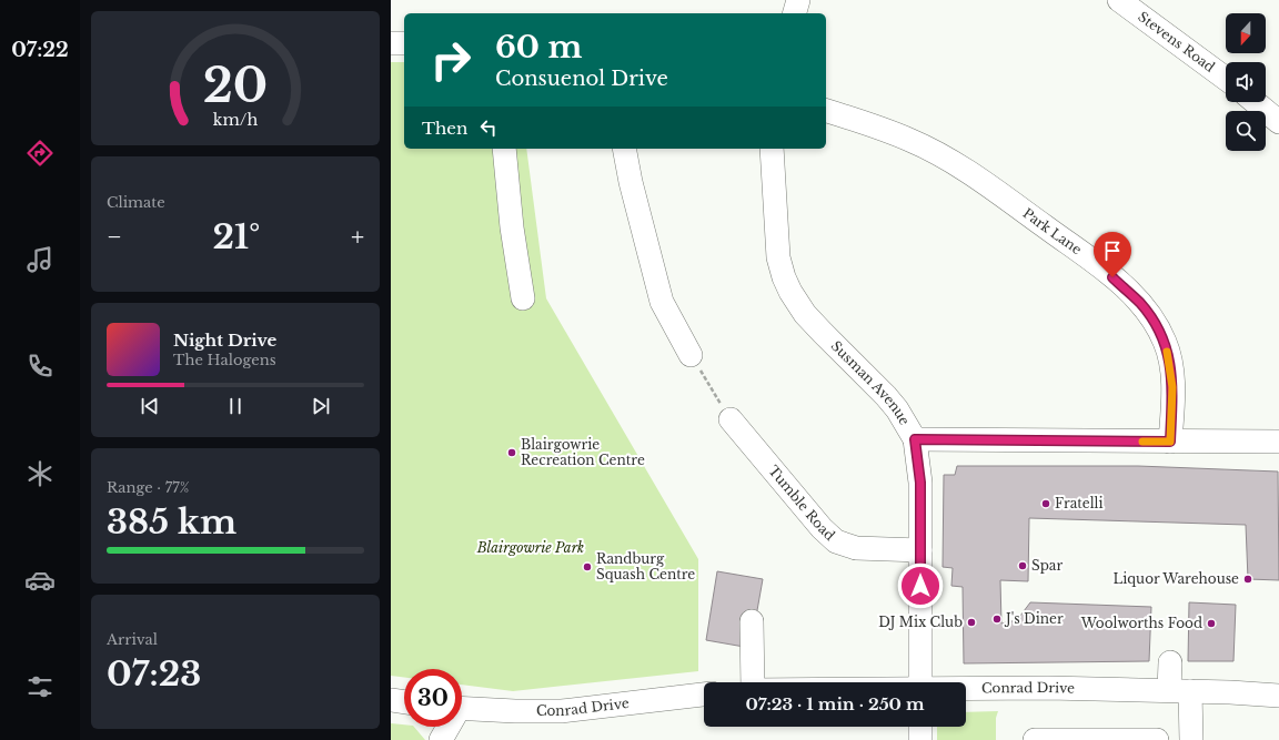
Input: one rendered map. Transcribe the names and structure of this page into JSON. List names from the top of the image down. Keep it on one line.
{"streets":{"street":["Stevens Road","Park Lane","Susman Avenue","Tumble Road","Conrad Drive"]},"crossings":[["Susman Avenue","Tumble Road"]],"parks":["Blairgowrie Park"],"places":["Blairgowrie Recreation Centre","Fratelli","Spar","Randburg Squash Centre","Liquor Warehouse","J's Diner","DJ Mix Club","Woolworths Food"],"north":"bottom","page":{"tabs":"07:22","turn":["60 m","Consuenol Drive"],"then":"Then","tile":["Climate",["Range · 77%","385 km"],["Arrival","07:23"]],"heat":["−","21°","+"],"song":["Night Drive","The Halogens"],"limit":"30","trip":"07:23 · 1 min · 250 m","gauge":["20","km/h"]}}
